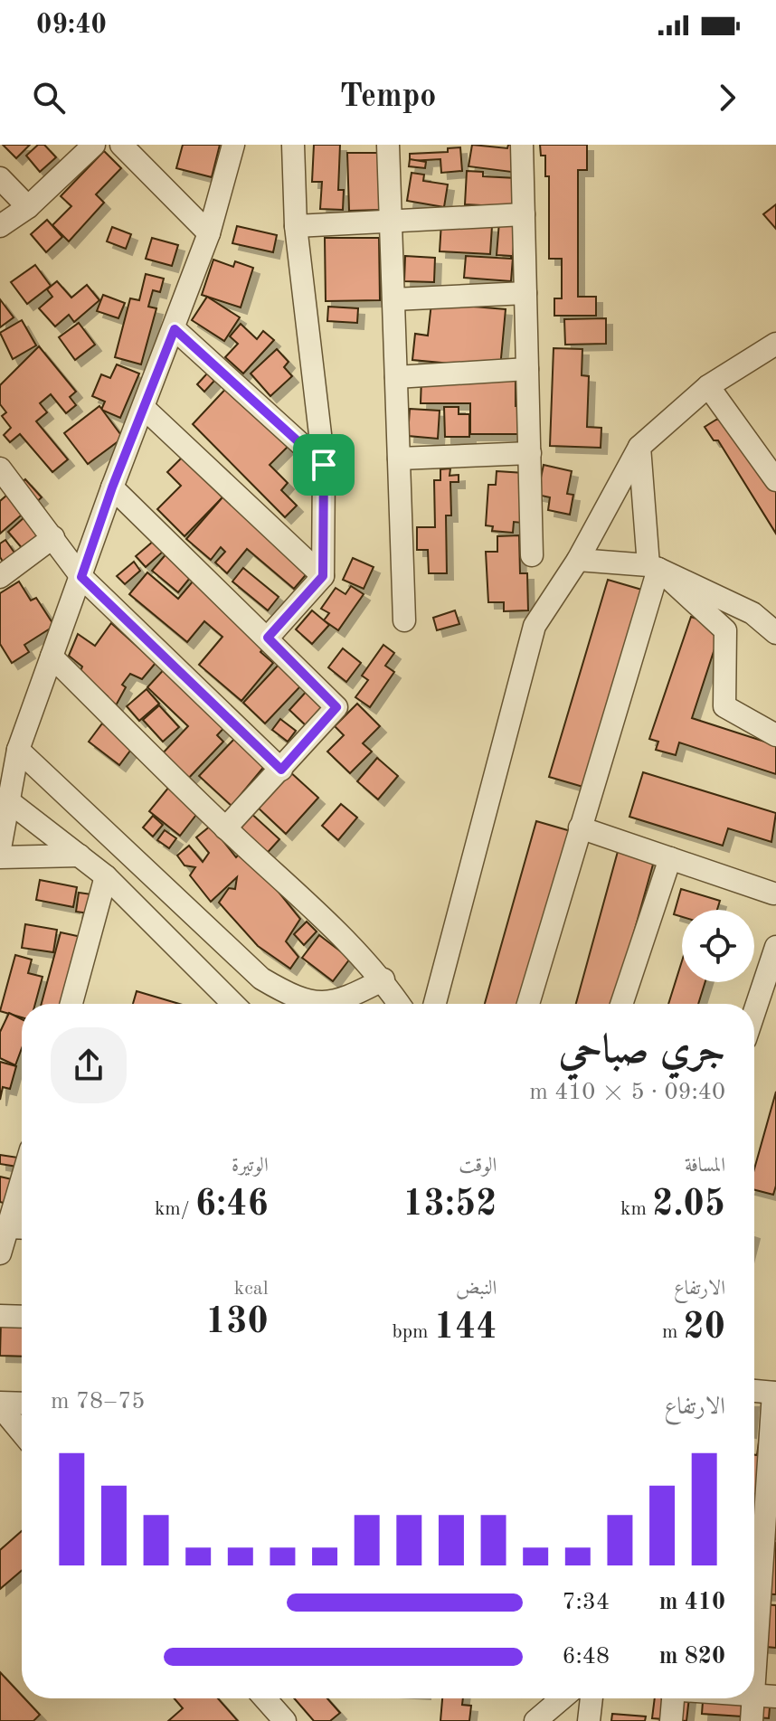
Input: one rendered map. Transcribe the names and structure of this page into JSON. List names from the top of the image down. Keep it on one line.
{"page":{"status":"09:40","header":"Tempo","heading":["جري صباحي","09:40 · 5 × 410 m"],"stats":[["المسافة","2.05 km"],["الوقت","13:52"],["الوتيرة","6:46 /km"],["الارتفاع","20 m"],["النبض","144 bpm"],["kcal","130"]],"chart":["الارتفاع","75–78 m"],"list":[{"name":"410 m","note":"7:34"},{"name":"820 m","note":"6:48"}]}}
